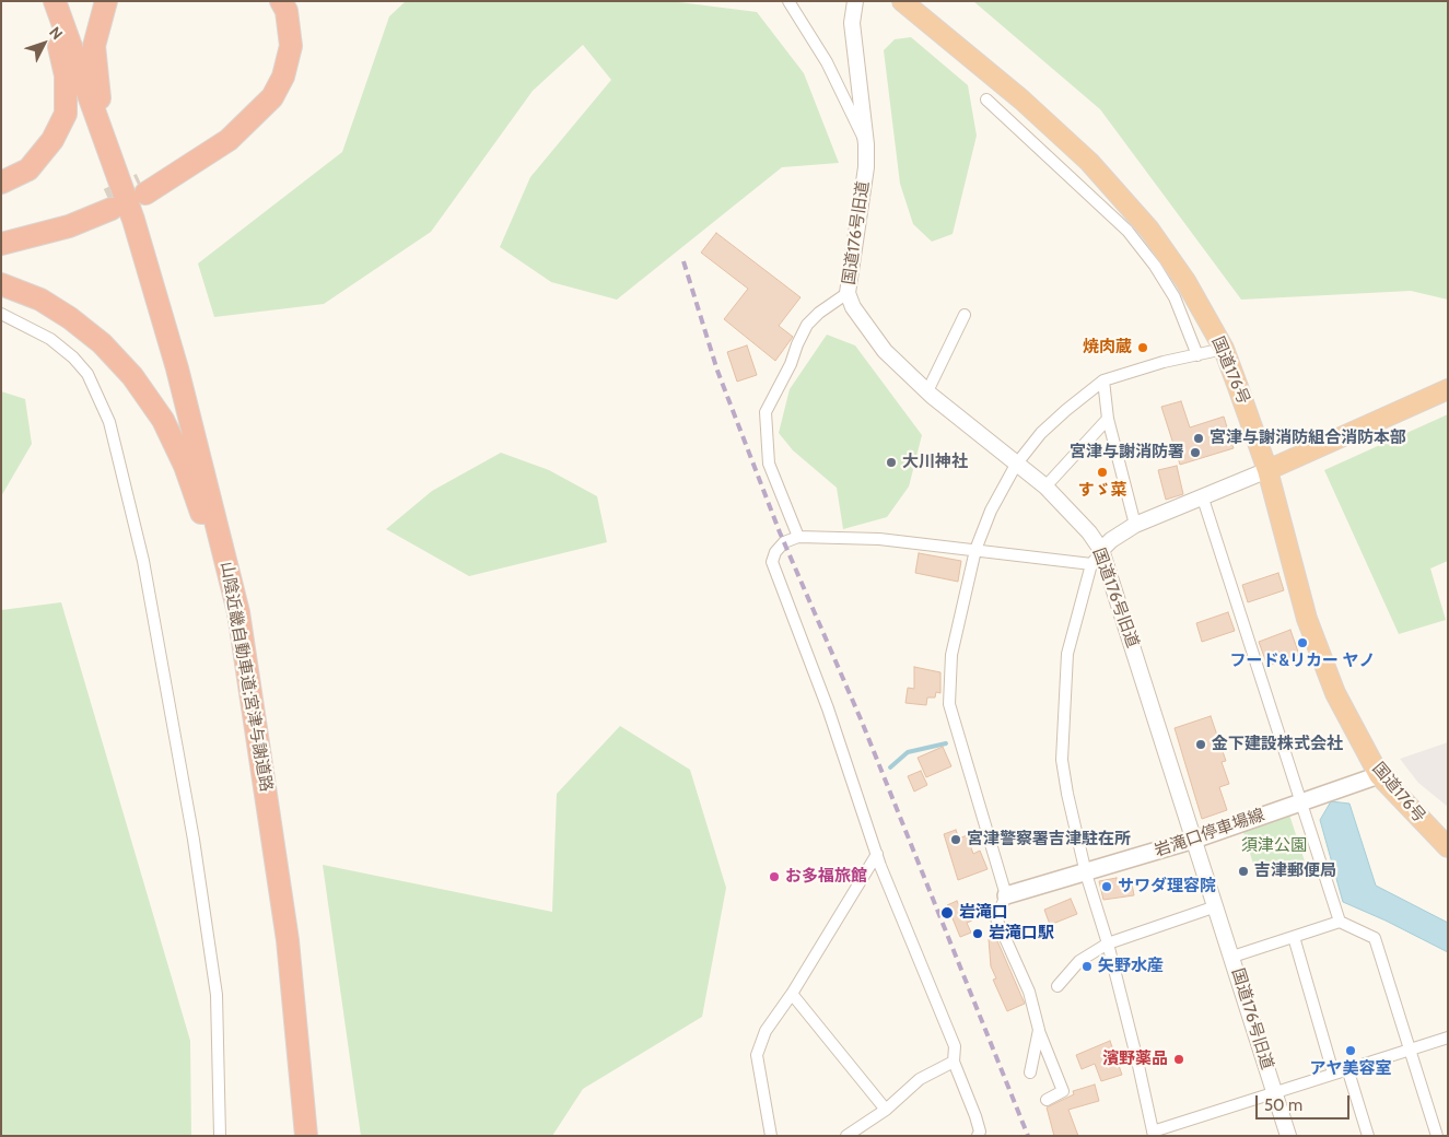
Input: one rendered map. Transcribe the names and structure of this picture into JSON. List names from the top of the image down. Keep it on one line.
{"streets":{"highway":["国道176号","山陰近畿自動車道;宮津与謝道路"],"main road":["岩滝口停車場線"],"street":["国道176号旧道"]},"crossings":[["国道176号旧道","岩滝口停車場線"],["国道176号","岩滝口停車場線"]],"parks":["須津公園"],"places":["焼肉蔵","宮津与謝消防組合消防本部","宮津与謝消防署","大川神社","すゞ菜","フード&リカー ヤノ","金下建設株式会社","宮津警察署吉津駐在所","吉津郵便局","お多福旅館","サワダ理容院","岩滝口","岩滝口駅","矢野水産","アヤ美容室","濱野薬品"],"scale_bar":"50 m","north":"top right"}
